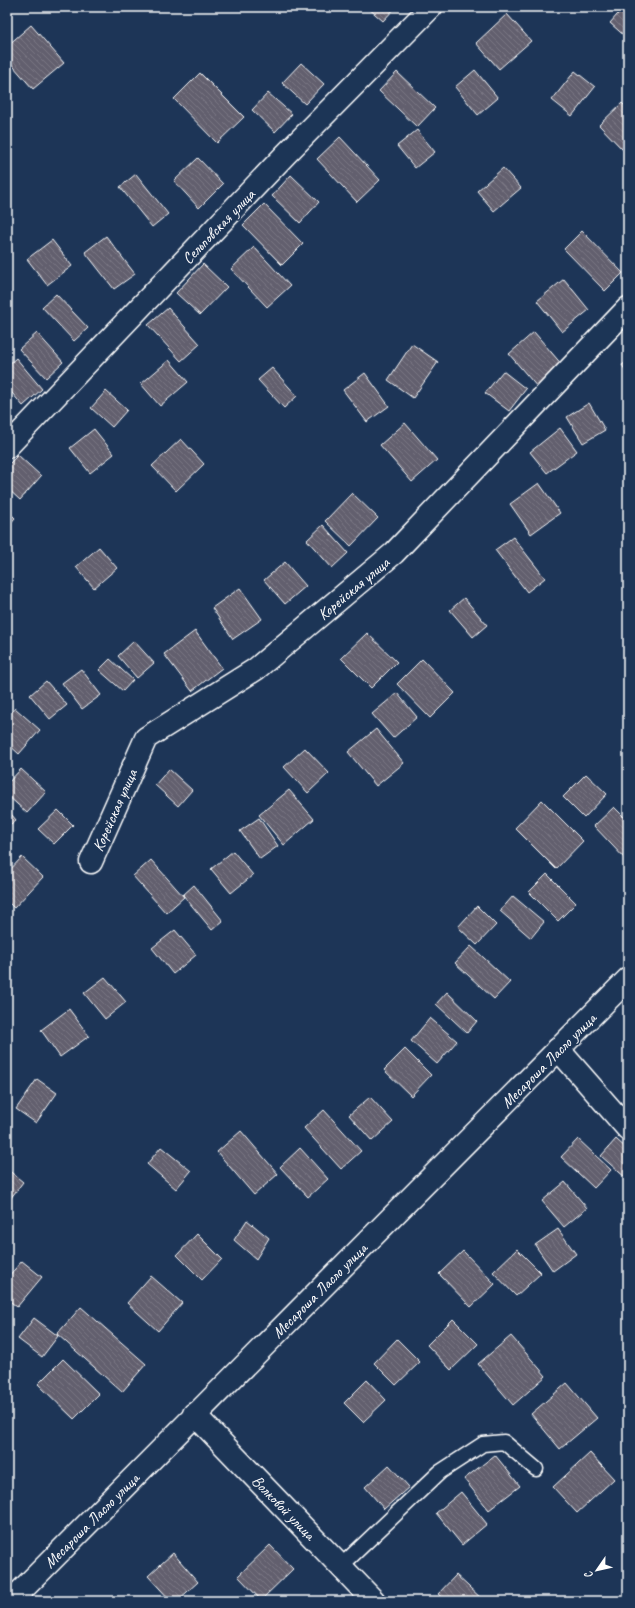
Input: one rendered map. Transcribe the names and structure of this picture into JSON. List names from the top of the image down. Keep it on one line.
{"streets":{"street":["Сельповская улица","Корейская улица","Месароша Ласло улица","Волковой улица"]},"crossings":[["Месароша Ласло улица","Волковой улица"]],"north":"bottom left"}
